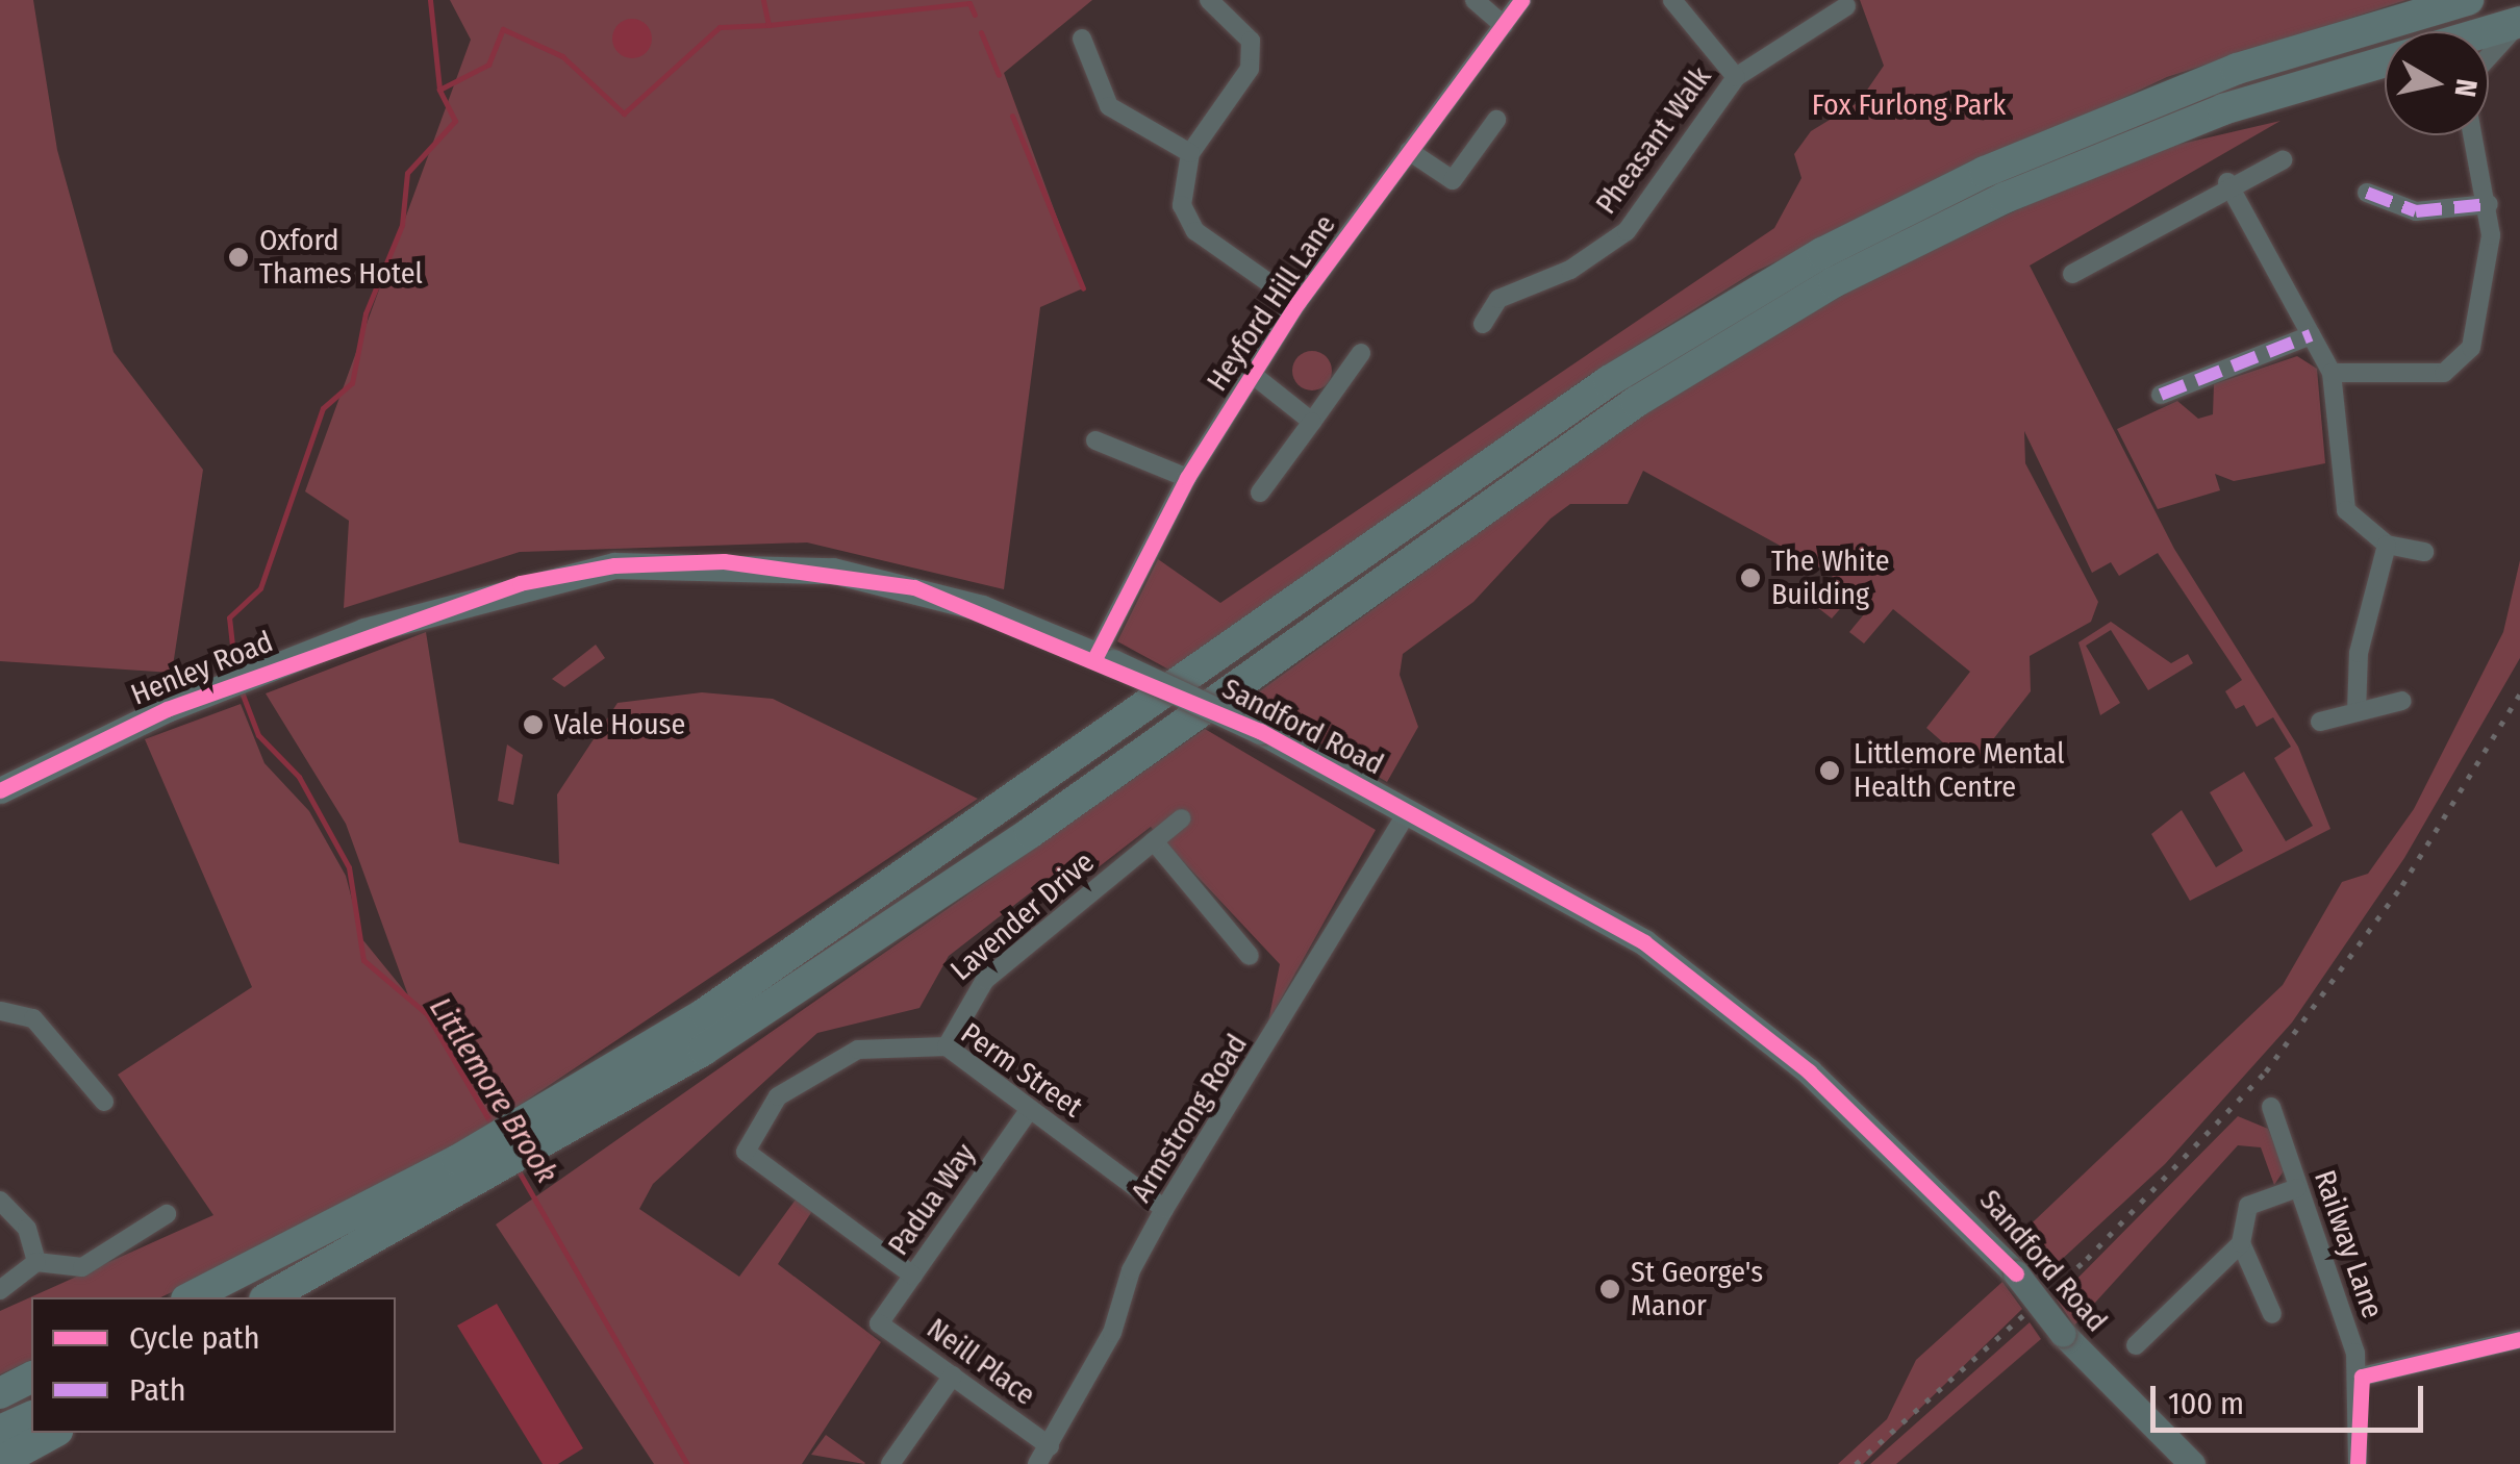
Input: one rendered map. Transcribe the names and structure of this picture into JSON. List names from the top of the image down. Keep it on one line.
{"streets":{"street":["Pheasant Walk","Heyford Hill Lane","Henley Road","Sandford Road","Lavender Drive","Perm Street","Armstrong Road","Padua Way","Railway Lane","Neill Place"]},"crossings":[["Heyford Hill Lane","Sandford Road"],["Henley Road","Sandford Road"],["Sandford Road","Armstrong Road"],["Lavender Drive","Perm Street"],["Perm Street","Armstrong Road"],["Perm Street","Padua Way"],["Armstrong Road","Neill Place"],["Padua Way","Neill Place"]],"water":["Littlemore Brook"],"parks":["Fox Furlong Park"],"places":["Oxford Thames Hotel","The White Building","Vale House","Littlemore Mental Health Centre","St George's Manor"],"legend":["Cycle path","Path"],"scale_bar":"100 m","north":"right"}
